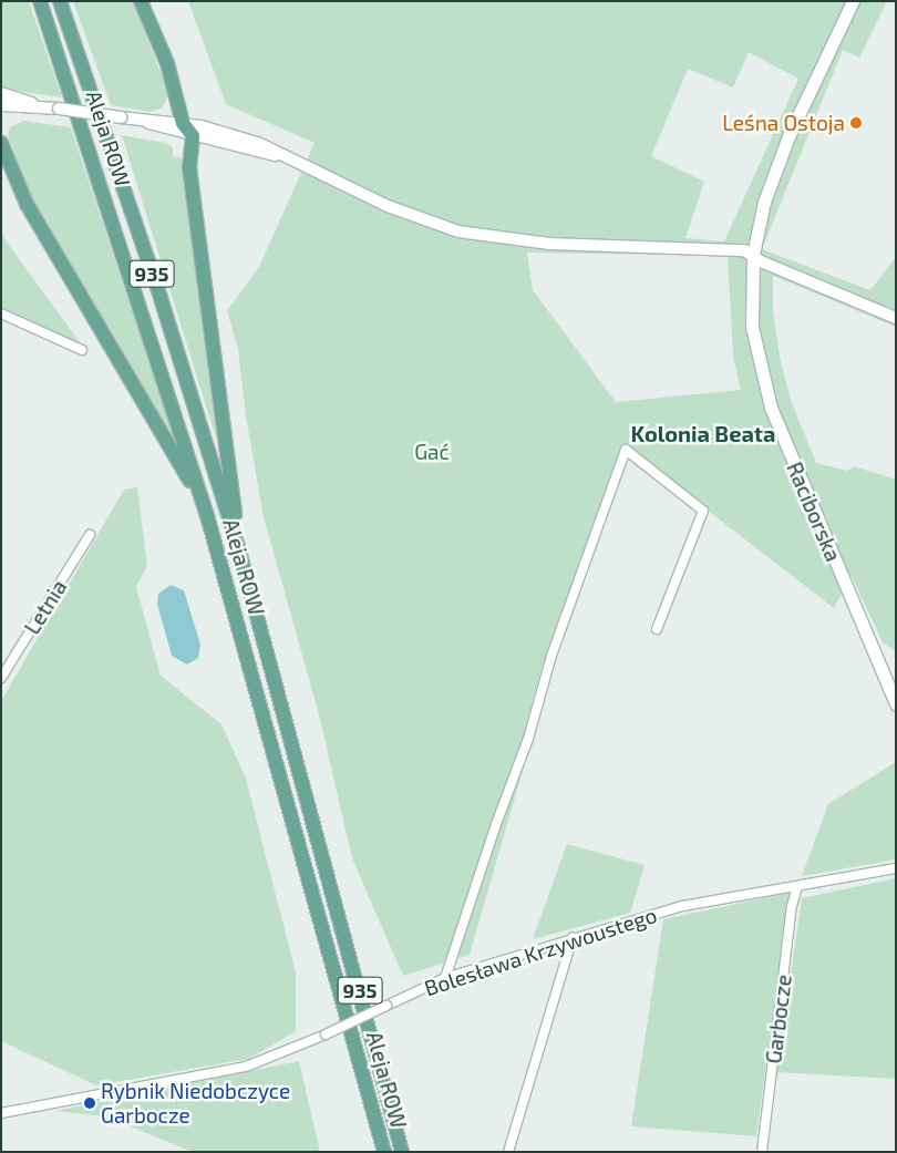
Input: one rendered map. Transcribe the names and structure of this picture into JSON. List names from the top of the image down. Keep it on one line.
{"streets":{"main road":["Aleja ROW","935","Raciborska"],"street":["Letnia","Bolesława Krzywoustego","Garbocze"]},"crossings":[["Bolesława Krzywoustego","Garbocze"]],"districts":["Kolonia Beata"],"parks":["Gać"],"places":["Leśna Ostoja","Rybnik Niedobczyce Garbocze"]}
